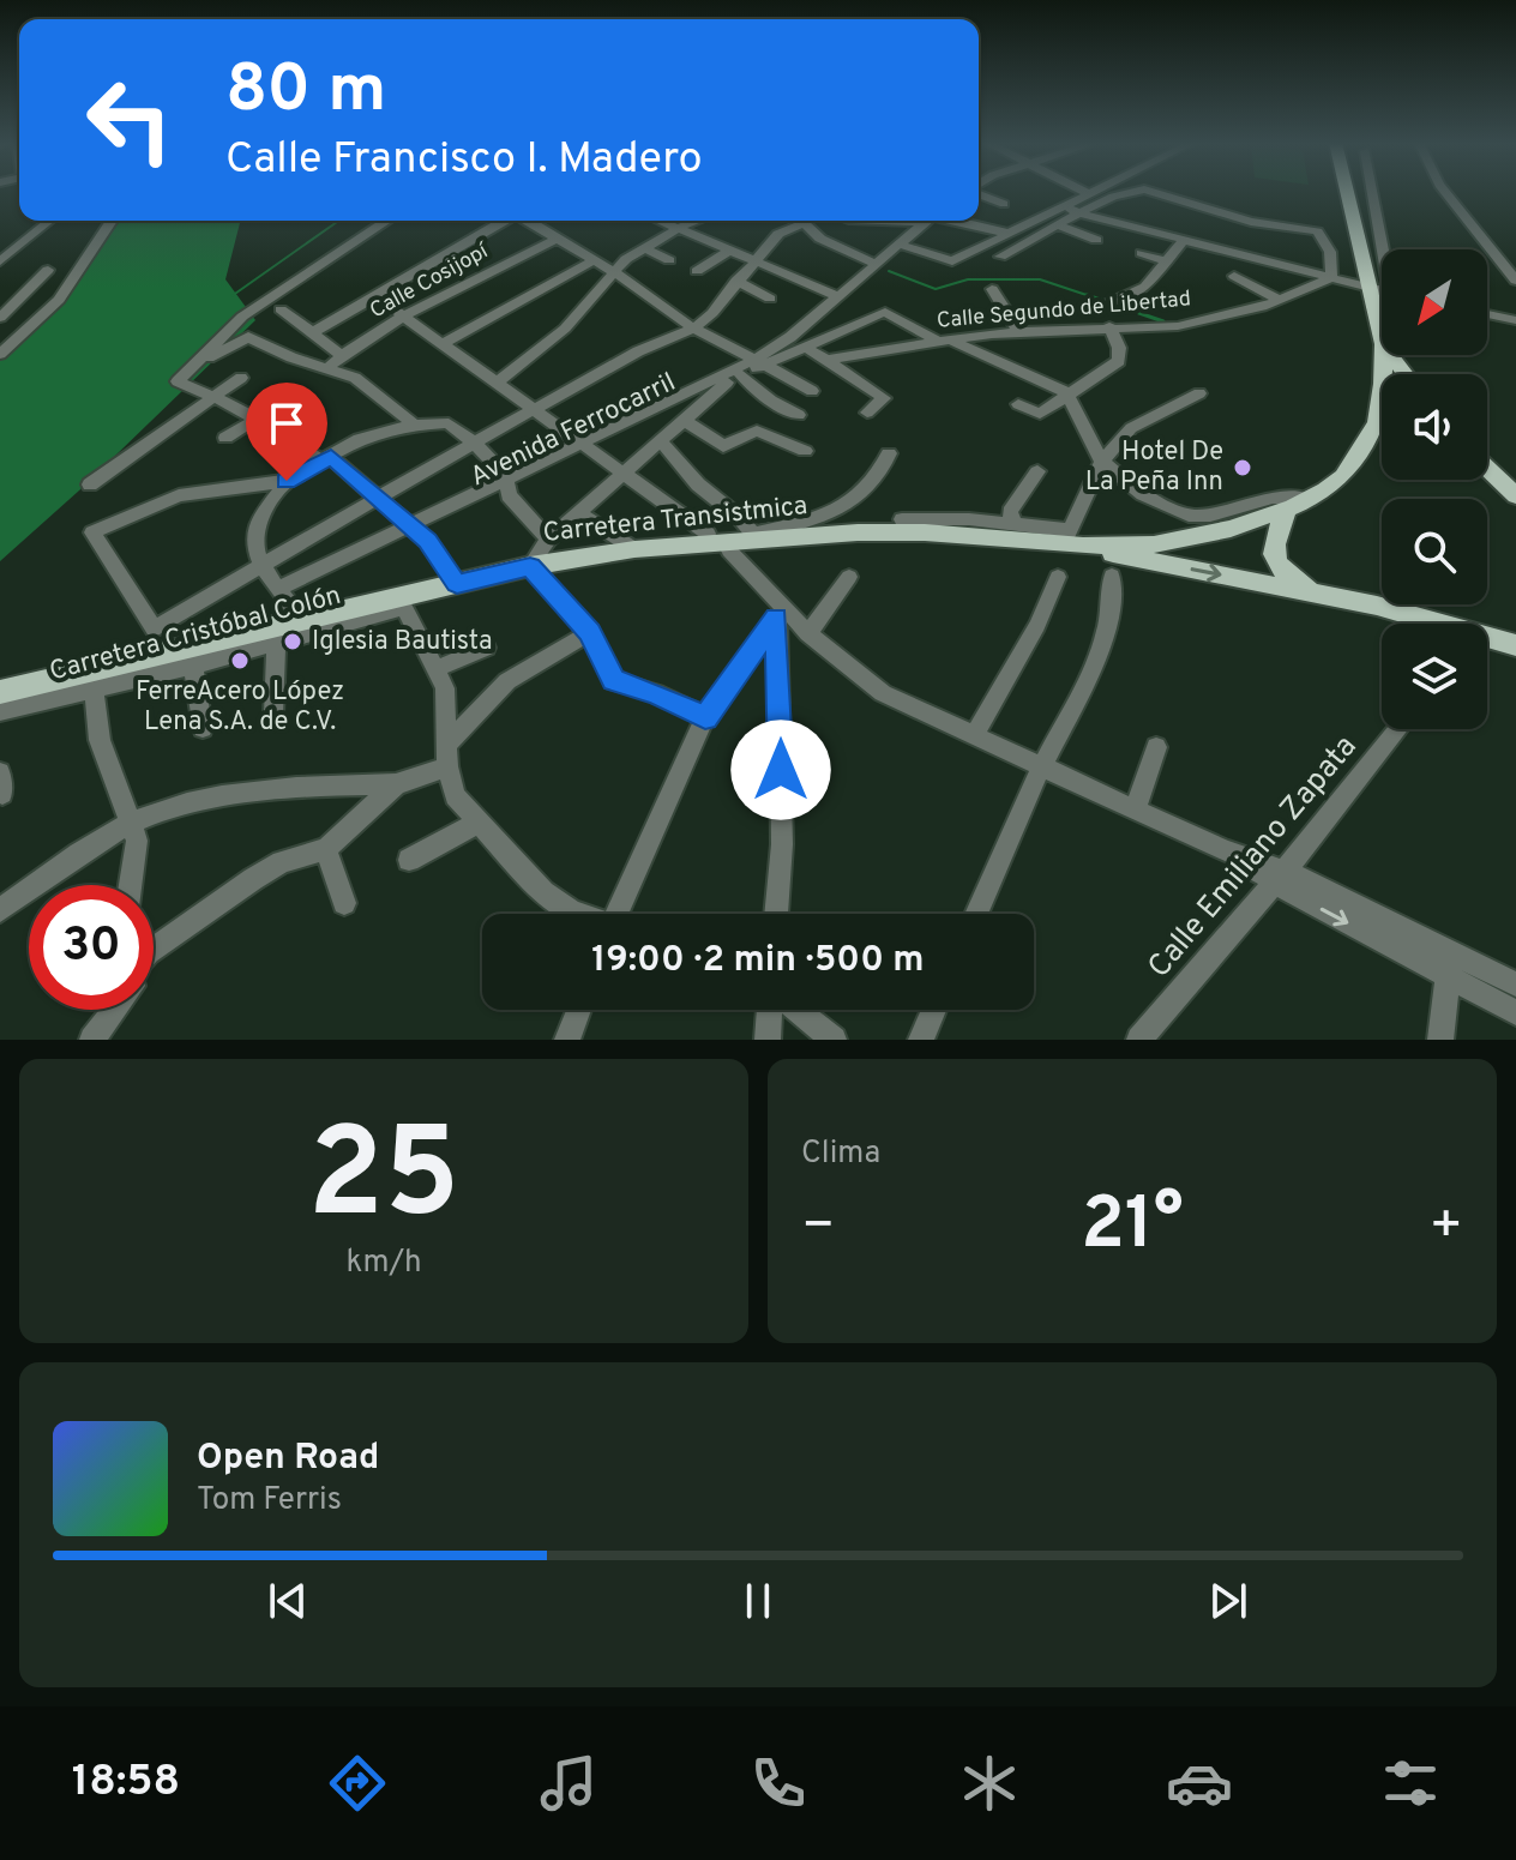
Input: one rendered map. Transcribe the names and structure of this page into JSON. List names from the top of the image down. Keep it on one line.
{"streets":{"main road":["Carretera Transistmica"],"street":["Calle Cosijopí","Calle Segundo de Libertad","Avenida Ferrocarril","Carretera Cristóbal Colón","Calle Emiliano Zapata"]},"crossings":[["Calle Segundo de Libertad","Avenida Ferrocarril"],["Carretera Transistmica","Carretera Cristóbal Colón"]],"places":["Hotel De La Peña Inn","Iglesia Bautista","FerreAcero López Lena S.A. de C.V."],"north":"bottom left","page":{"turn":["80 m","Calle Francisco I. Madero"],"limit":"30","trip":"19:00 · 2 min · 500 m","tile":[["25","km/h"],"Clima"],"heat":["−","21°","+"],"song":["Open Road","Tom Ferris"],"tabs":"18:58"}}
